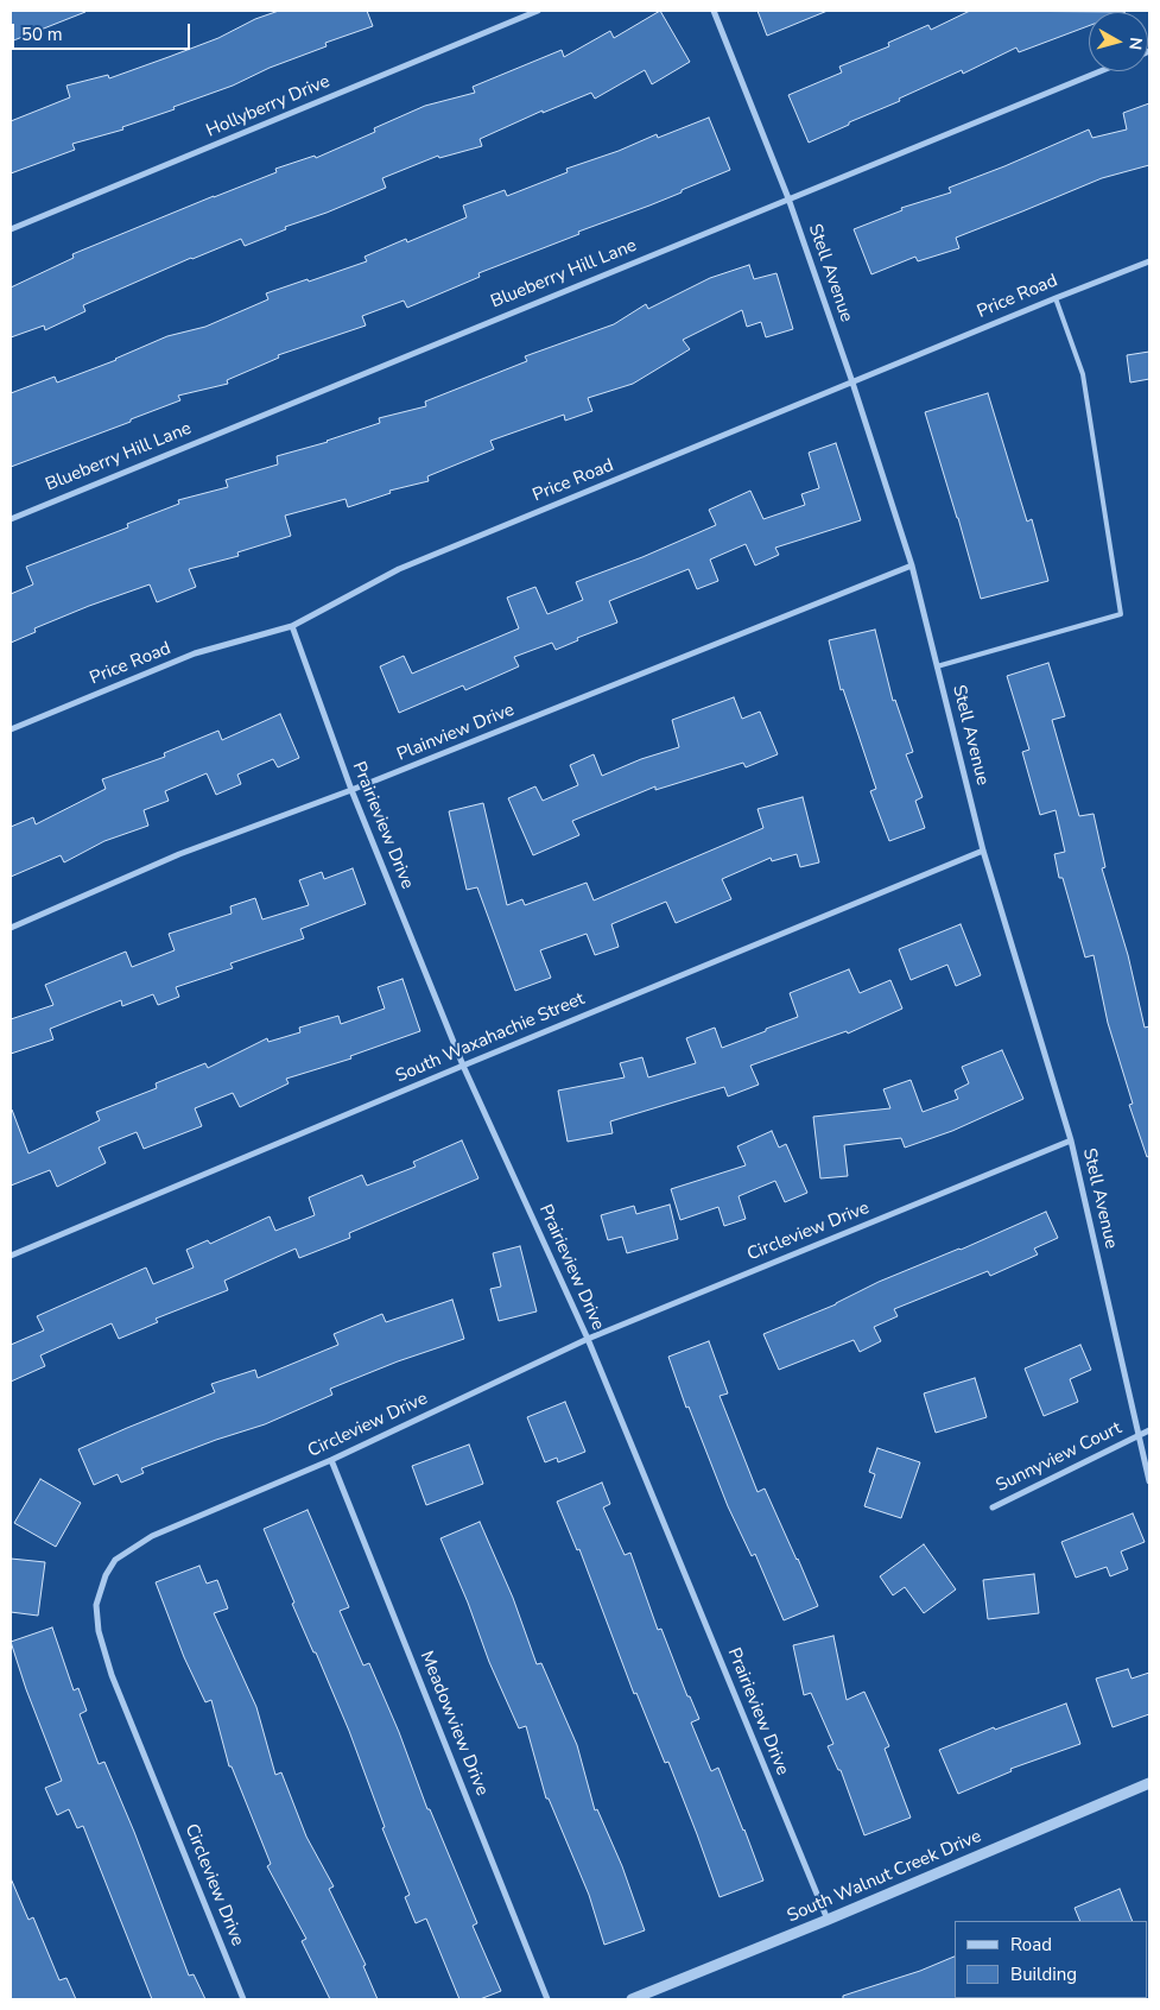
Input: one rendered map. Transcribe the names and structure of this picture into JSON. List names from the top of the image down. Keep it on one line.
{"streets":{"street":["Hollyberry Drive","Stell Avenue","Blueberry Hill Lane","Price Road","Plainview Drive","Prairieview Drive","South Waxahachie Street","Circleview Drive","Sunnyview Court","Meadowview Drive","South Walnut Creek Drive"]},"crossings":[["Stell Avenue","Blueberry Hill Lane"],["Stell Avenue","Price Road"],["Stell Avenue","Plainview Drive"],["Stell Avenue","South Waxahachie Street"],["Stell Avenue","Circleview Drive"],["Stell Avenue","Sunnyview Court"],["Price Road","Prairieview Drive"],["Plainview Drive","Prairieview Drive"],["Prairieview Drive","South Waxahachie Street"],["Prairieview Drive","Circleview Drive"],["Prairieview Drive","South Walnut Creek Drive"],["Circleview Drive","Meadowview Drive"]],"legend":["Road","Building"],"scale_bar":"50 m","north":"right"}
